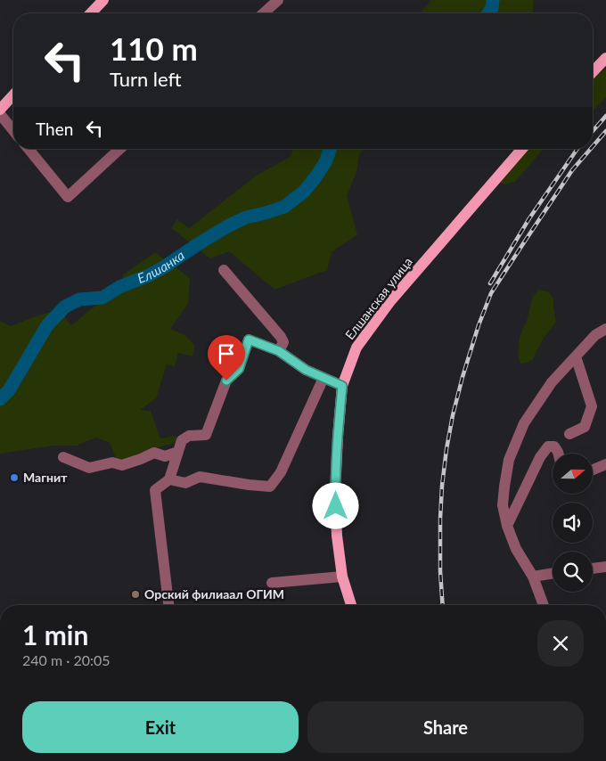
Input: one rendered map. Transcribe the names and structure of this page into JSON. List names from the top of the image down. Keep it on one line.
{"streets":{"main road":["Елшанская улица"]},"water":["Елшанка"],"places":["Магнит","Орский филиаал ОГИМ"],"north":"right","page":{"turn":["110 m","Turn left"],"then":"Then","heading":["1 min","240 m · 20:05"],"buttons":["Exit","Share"]}}
